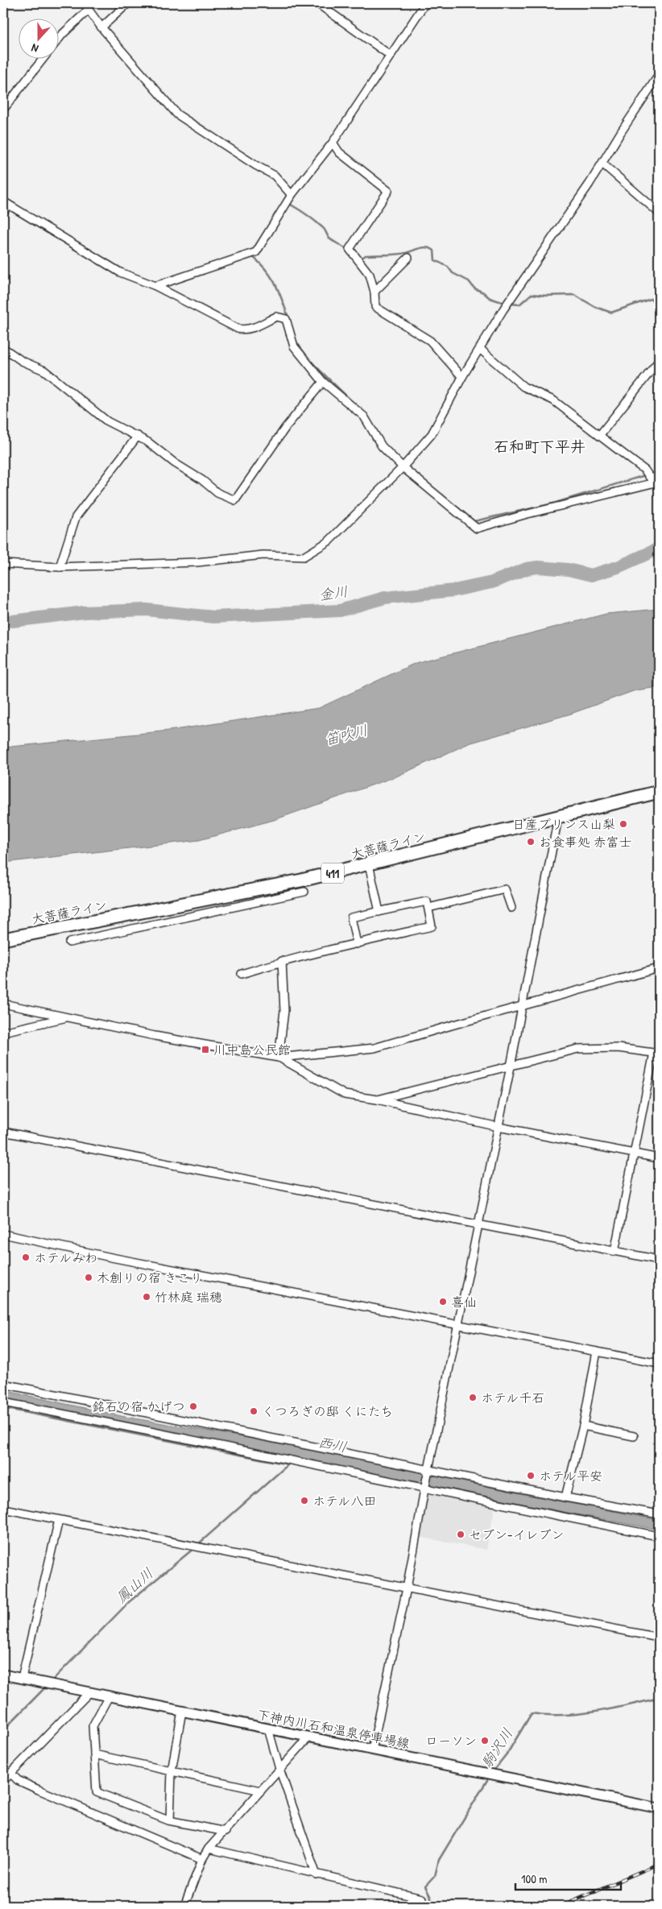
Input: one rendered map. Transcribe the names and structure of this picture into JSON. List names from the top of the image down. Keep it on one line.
{"streets":{"highway":["大菩薩ライン","411"],"main road":["下神内川石和温泉停車場線"]},"districts":["石和町下平井"],"water":["金川","笛吹川","西川","鳳山川","駒沢川"],"places":{"other":["日産プリンス山梨","お食事処 赤富士","ホテルみわ","木創りの宿 きこり","竹林庭 瑞穂","喜仙","ホテル千石","銘石の宿 かげつ","くつろぎの邸 くにたち","ホテル平安","ホテル八田","セブン-イレブン","ローソン"],"transit":["川中島公民館"]},"scale_bar":"100 m","north":"bottom"}
